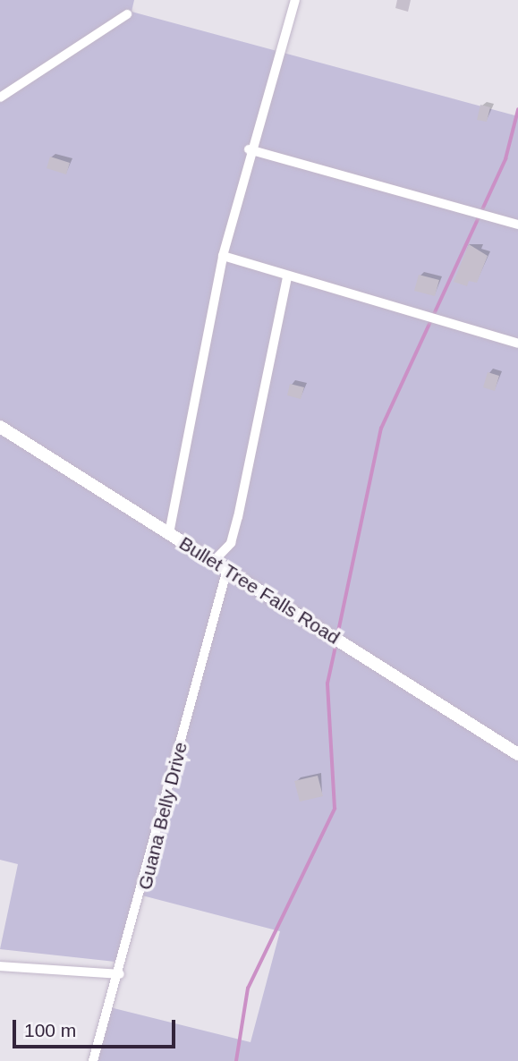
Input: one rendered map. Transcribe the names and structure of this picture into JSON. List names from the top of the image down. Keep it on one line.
{"streets":{"main road":["Bullet Tree Falls Road"],"street":["Guana Belly Drive"]},"crossings":[["Bullet Tree Falls Road","Guana Belly Drive"]],"scale_bar":"100 m"}
